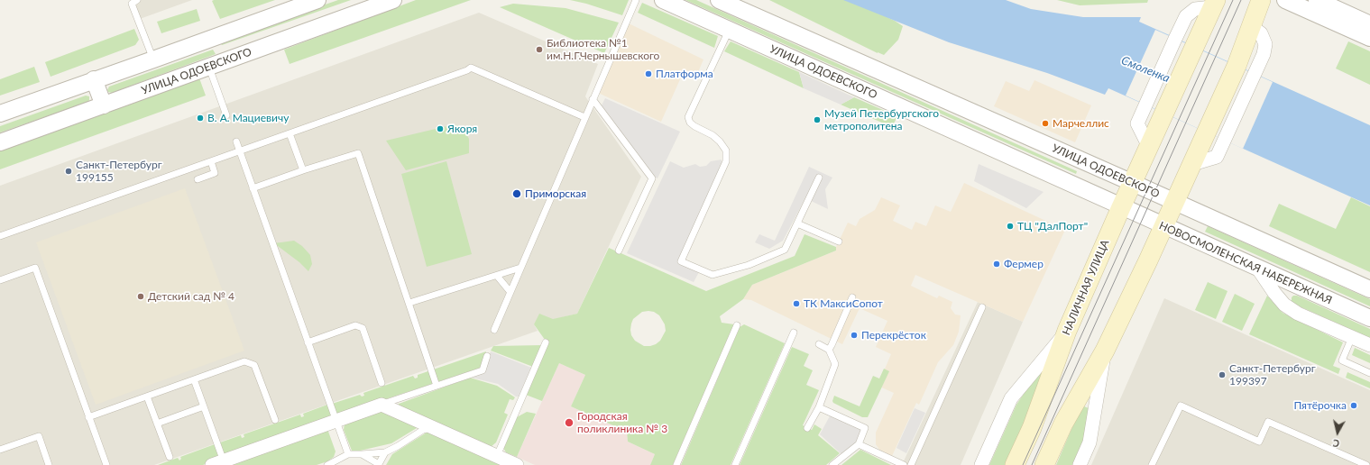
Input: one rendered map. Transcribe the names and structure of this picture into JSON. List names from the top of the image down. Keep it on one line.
{"streets":{"main road":["НАЛИЧНАЯ УЛИЦА"],"street":["УЛИЦА ОДОЕВСКОГО","НОВОСМОЛЕНСКАЯ НАБЕРЕЖНАЯ"]},"crossings":[["УЛИЦА ОДОЕВСКОГО","НОВОСМОЛЕНСКАЯ НАБЕРЕЖНАЯ"],["УЛИЦА ОДОЕВСКОГО","НАЛИЧНАЯ УЛИЦА"],["НОВОСМОЛЕНСКАЯ НАБЕРЕЖНАЯ","НАЛИЧНАЯ УЛИЦА"]],"water":["Смоленка"],"places":["Библиотека №1 им.Н.Г.Чернышевского","Платформа","В. А. Мациевичу","Музей Петербургского метрополитена","Марчеллис","Якоря","Санкт-Петербург 199155","Приморская","ТЦ \"ДалПорт\"","Фермер","Детский сад № 4","ТК МаксиСопот","Перекрёсток","Санкт-Петербург 199397","Пятёрочка","Городская поликлиника № 3"],"north":"bottom"}
